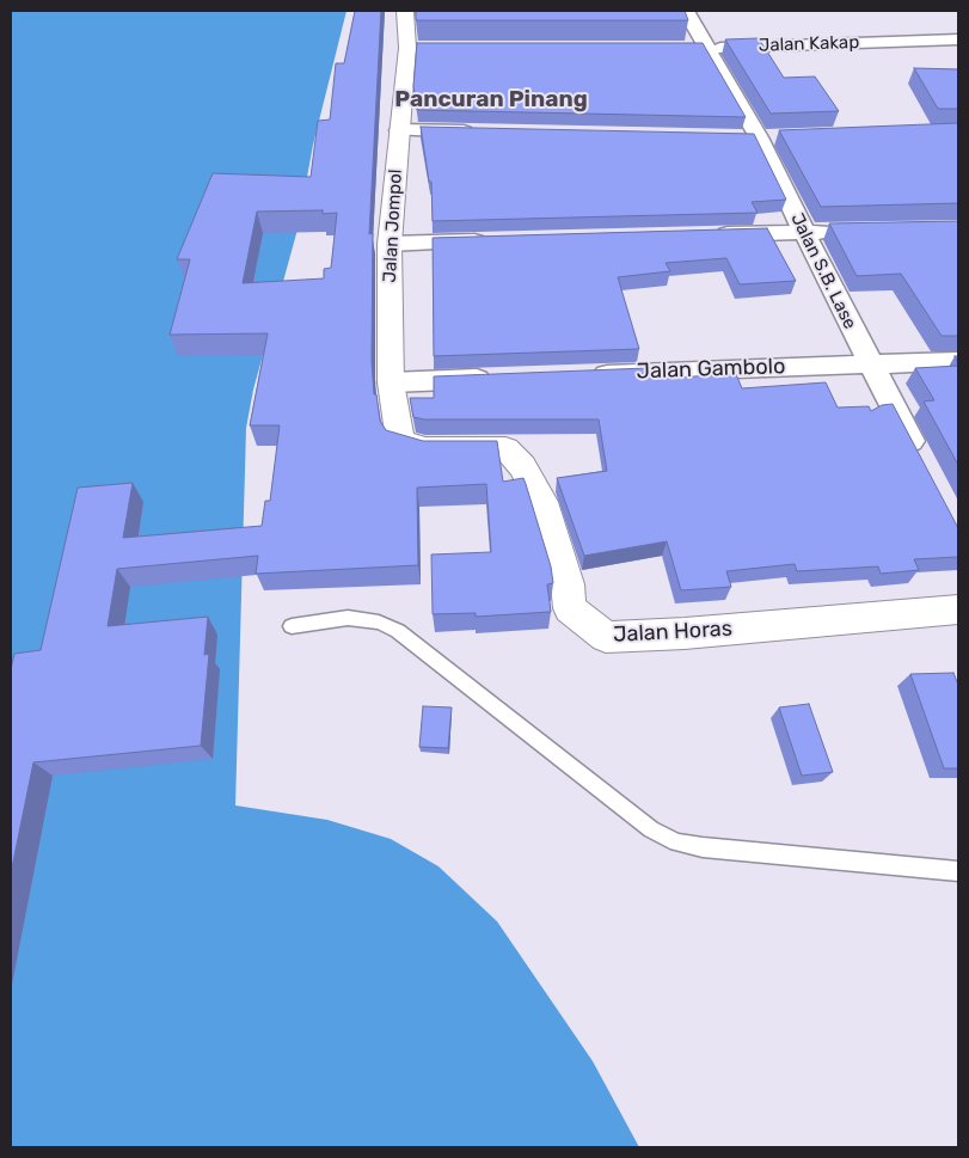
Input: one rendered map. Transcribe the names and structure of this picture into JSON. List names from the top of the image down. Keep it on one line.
{"streets":{"street":["Jalan Kakap","Jalan Jompol","Jalan S.B. Lase","Jalan Gambolo","Jalan Horas"]},"crossings":[["Jalan Kakap","Jalan S.B. Lase"],["Jalan Jompol","Jalan Horas"],["Jalan S.B. Lase","Jalan Gambolo"]],"districts":["Pancuran Pinang"]}
